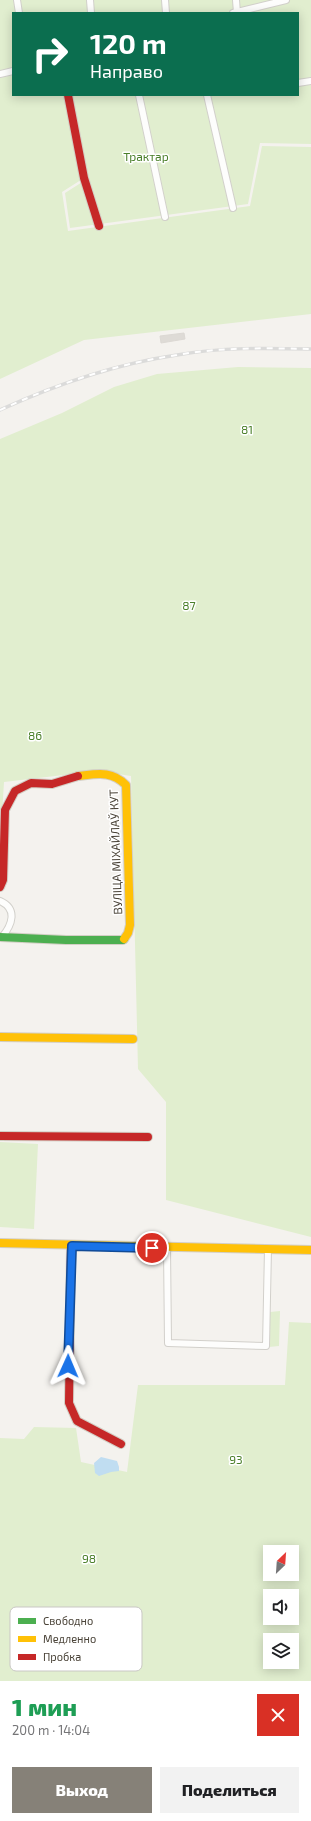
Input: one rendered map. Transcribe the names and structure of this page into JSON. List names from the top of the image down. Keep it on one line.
{"streets":{"street":["ВУЛІЦА МІХАЙЛАЎ КУТ"]},"parks":["Трактар","81","87","86","93","98"],"legend":["Свободно","Медленно","Пробка"],"north":"top right","page":{"turn":["120 m","Направо"],"heading":["1 мин","200 m · 14:04"],"buttons":["Выход","Поделиться"]}}
